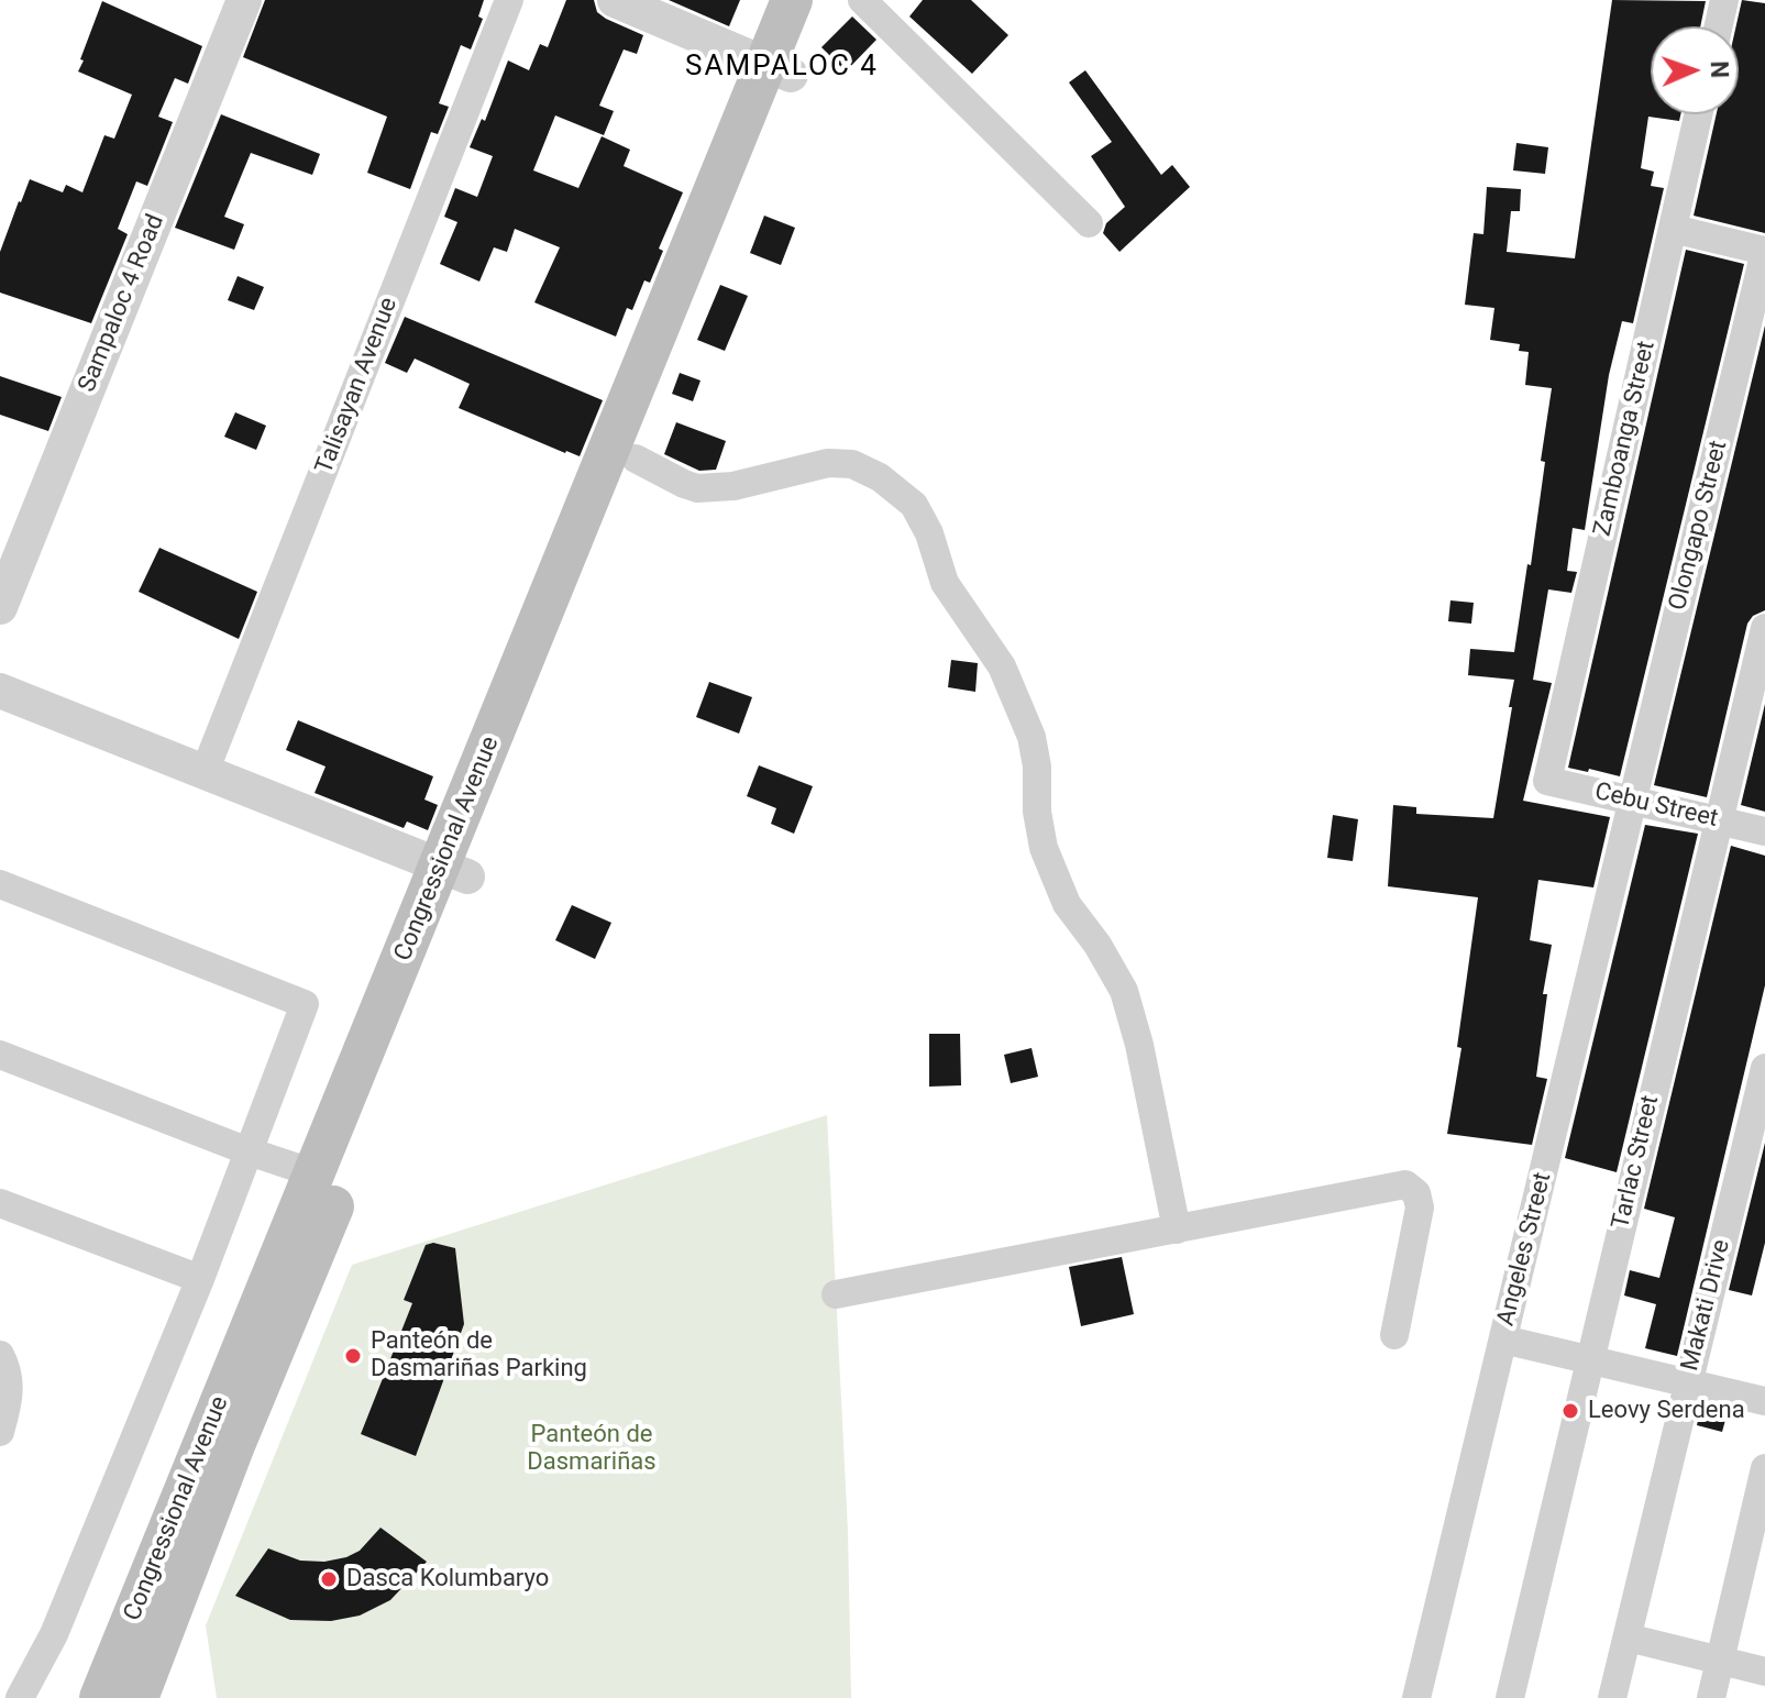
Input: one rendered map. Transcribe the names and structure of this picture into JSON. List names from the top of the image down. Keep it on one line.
{"streets":{"main road":["Congressional Avenue"],"street":["Sampaloc 4 Road","Talisayan Avenue","Zamboanga Street","Olongapo Street","Cebu Street","Tarlac Street","Angeles Street","Makati Drive"]},"crossings":[["Zamboanga Street","Cebu Street"],["Olongapo Street","Cebu Street"],["Olongapo Street","Angeles Street"],["Cebu Street","Tarlac Street"],["Cebu Street","Angeles Street"]],"districts":["SAMPALOC 4"],"parks":["Panteón de Dasmariñas"],"places":["Panteón de Dasmariñas Parking","Leovy Serdena","Dasca Kolumbaryo"],"north":"right"}
